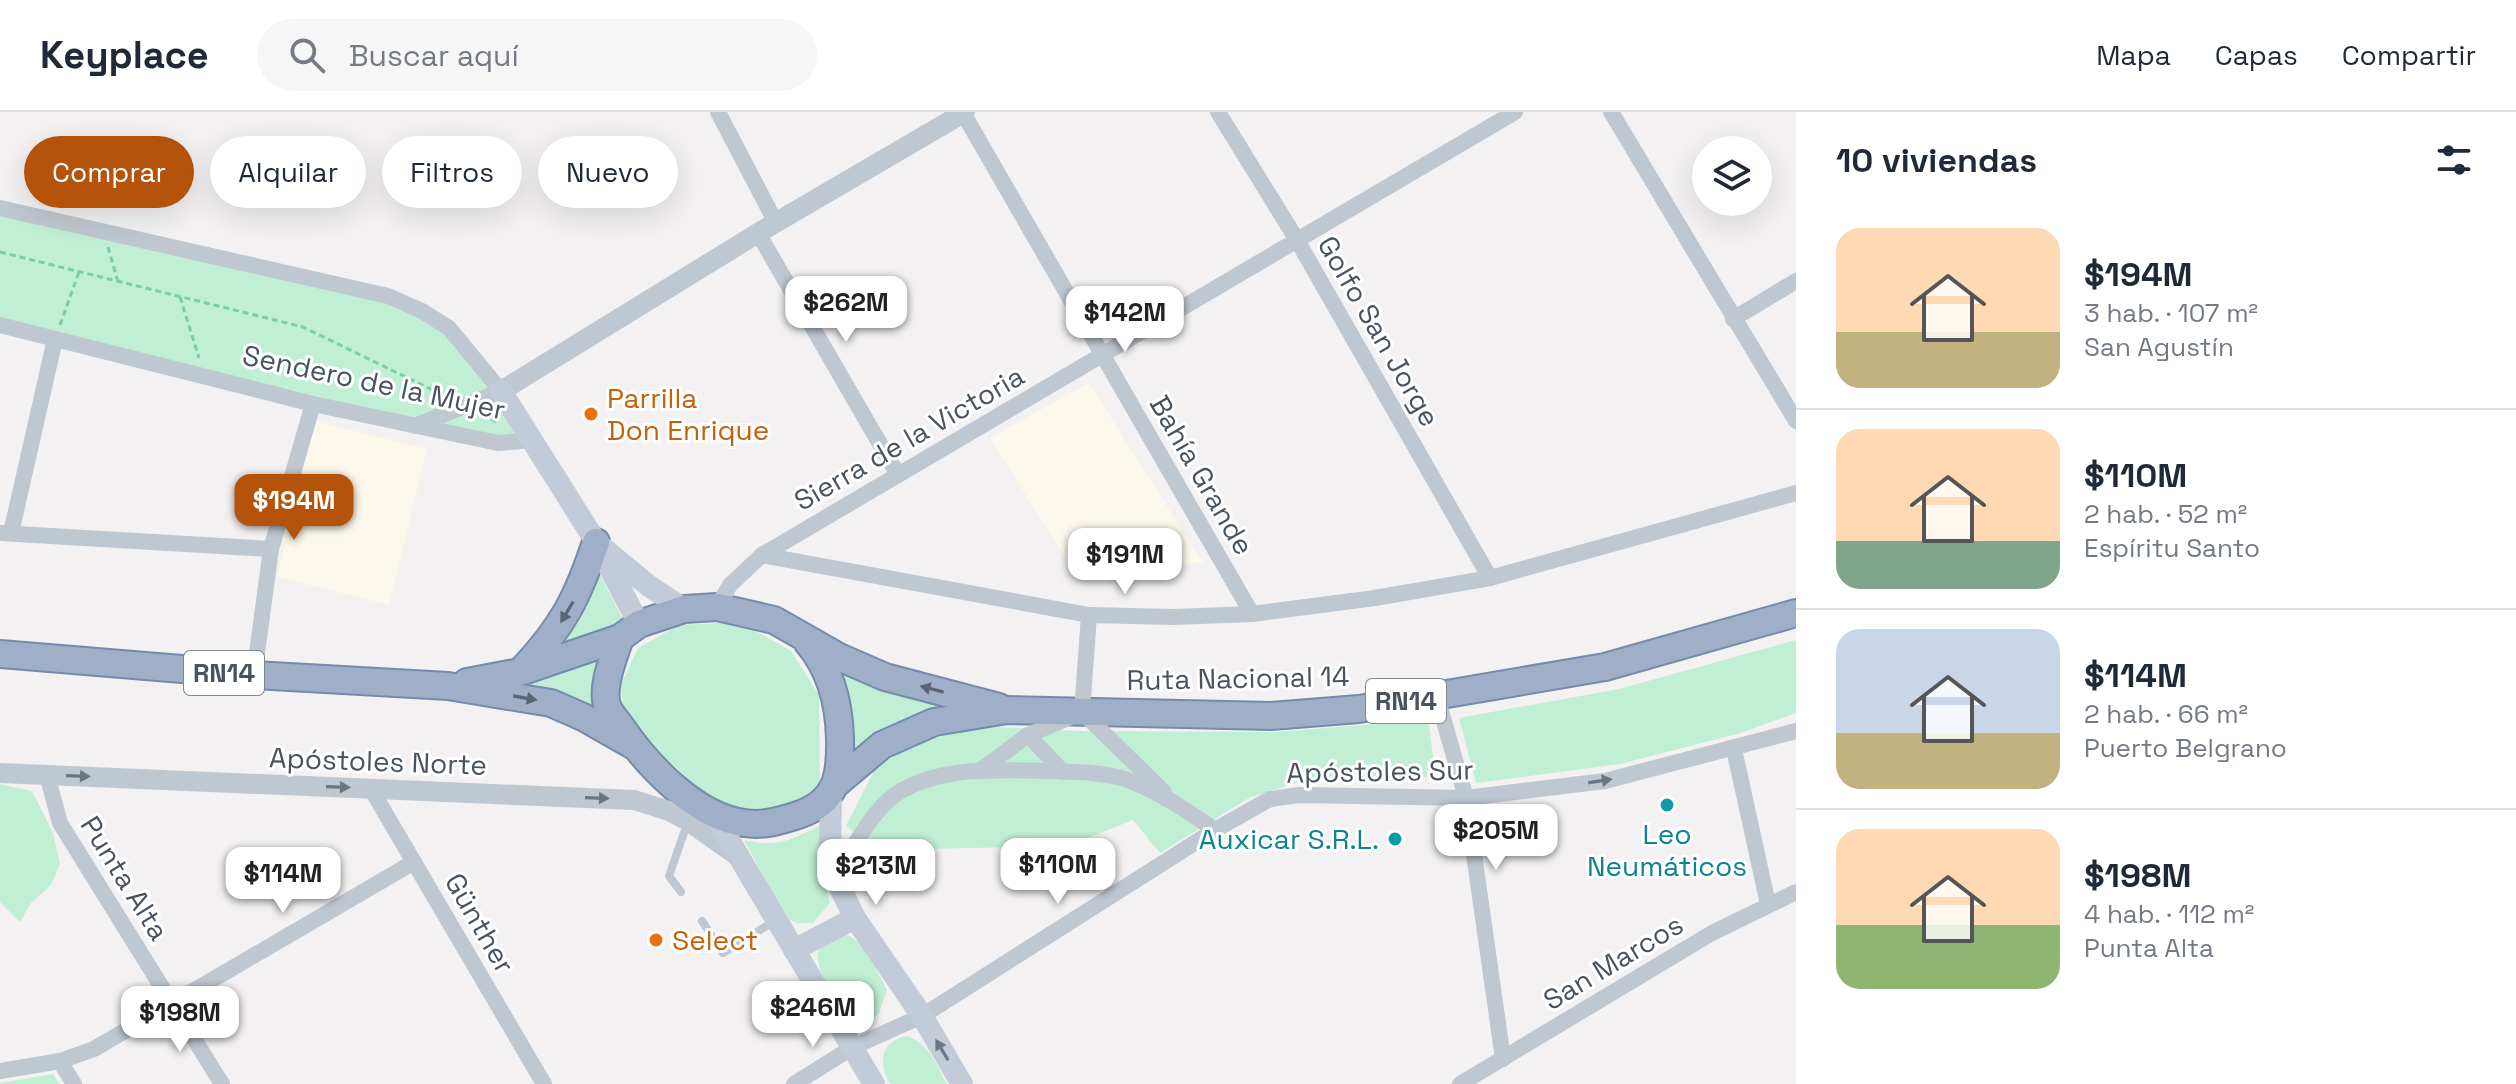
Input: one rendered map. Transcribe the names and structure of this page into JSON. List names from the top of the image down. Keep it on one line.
{"streets":{"highway":["RN14","Ruta Nacional 14"],"main road":["Sendero de la Mujer"],"street":["Golfo San Jorge","Sierra de la Victoria","Bahía Grande","Apóstoles Norte","Apóstoles Sur","Punta Alta","Günther","San Marcos"]},"crossings":[["Golfo San Jorge","Sierra de la Victoria"],["Sierra de la Victoria","Bahía Grande"],["Sierra de la Victoria","Ruta Nacional 14"],["Apóstoles Norte","Punta Alta"],["Apóstoles Norte","Günther"]],"one_way":["Apóstoles Norte"],"places":["Parrilla Don Enrique","Leo Neumáticos","Auxicar S.R.L.","Select"],"page":{"header":"Keyplace","search":"Buscar aquí","nav":["Mapa","Capas","Compartir"],"heading":"10 viviendas","chip":["Comprar","Alquilar","Filtros","Nuevo"],"list":[{"name":"$194M","note":"3 hab. · 107 m² · San Agustín"},{"name":"$110M","note":"2 hab. · 52 m² · Espíritu Santo"},{"name":"$114M","note":"2 hab. · 66 m² · Puerto Belgrano"},{"name":"$198M","note":"4 hab. · 112 m² · Punta Alta"}],"price":["$262M","$142M","$194M","$191M","$205M","$110M","$213M","$114M","$246M","$198M"]}}
